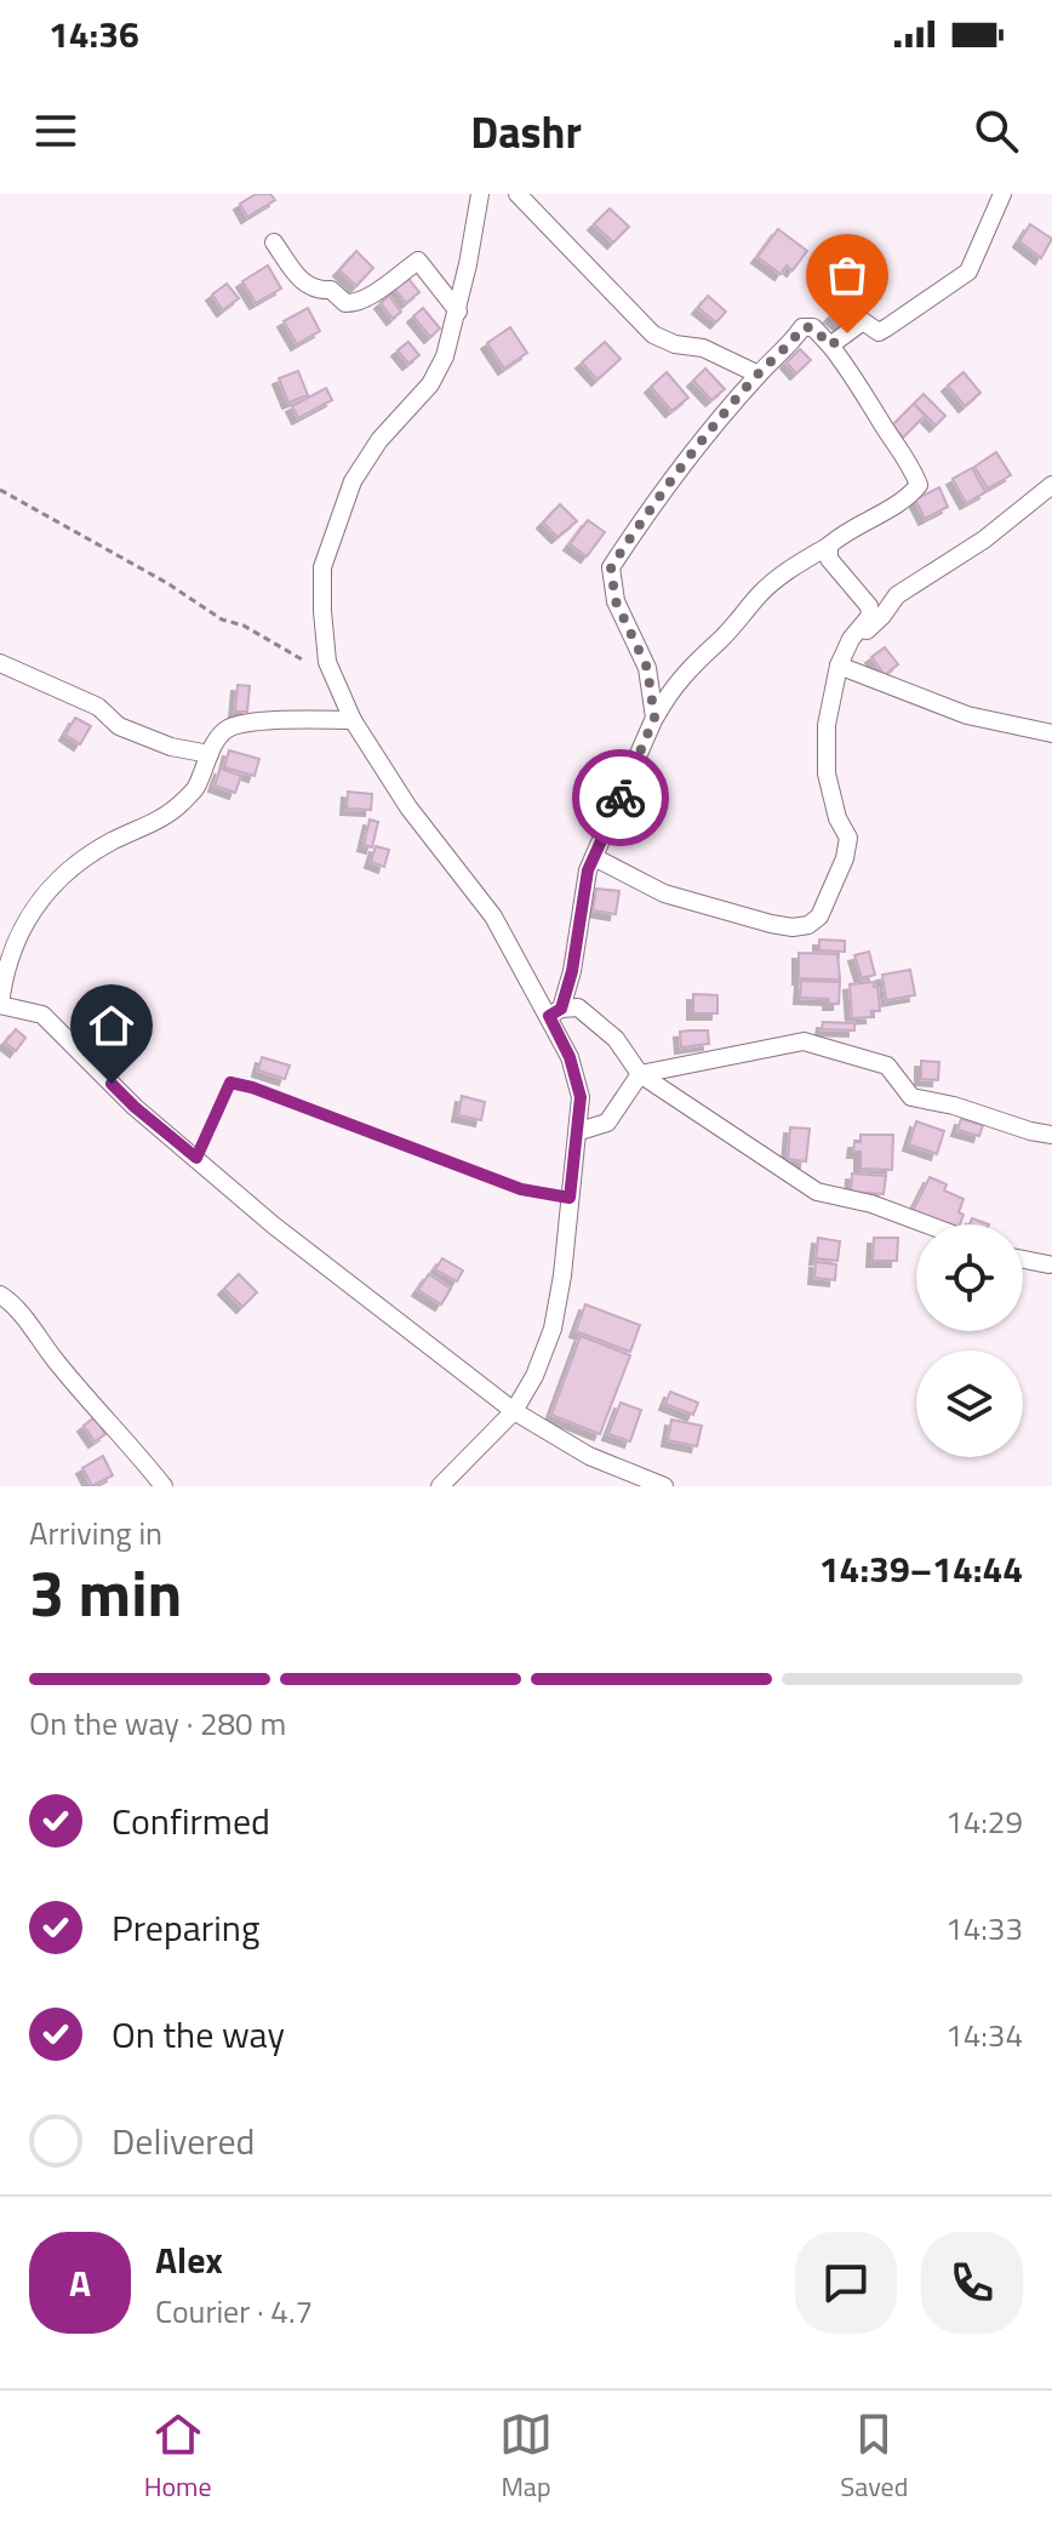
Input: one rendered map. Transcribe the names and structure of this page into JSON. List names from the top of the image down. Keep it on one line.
{"page":{"status":"14:36","header":"Dashr","heading":["3 min","Arriving in","14:39–14:44"],"panel":["Alex","Courier · 4.7"],"bar":"On the way · 280 m","list":[["Confirmed","14:29"],["Preparing","14:33"],["On the way","14:34"],"Delivered"],"round":"A","tabs":["Home","Map","Saved"]}}
